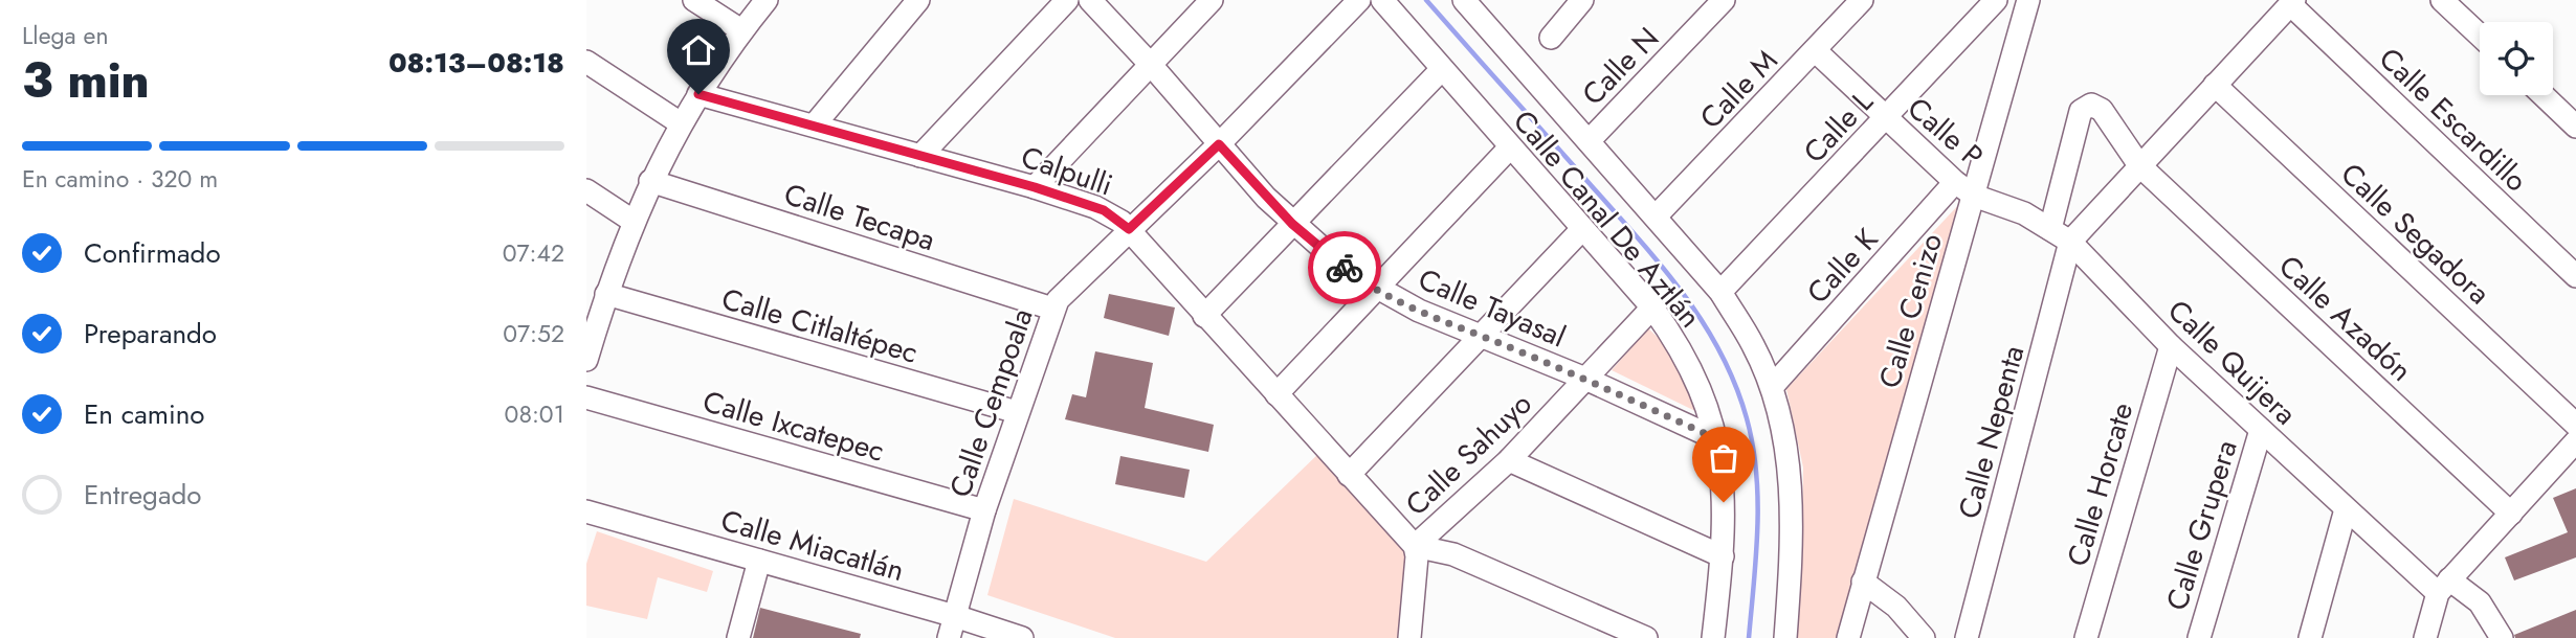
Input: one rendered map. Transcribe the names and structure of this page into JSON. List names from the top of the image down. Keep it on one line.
{"streets":{"street":["Calle N","Calle M","Calle Escardillo","Calle L","Calle P","Calpulli","Calle Tecapa","Calle Canal De Aztlán","Calle Segadora","Calle K","Calle Tayasal","Calle Cenizo","Calle Azadón","Calle Citlaltépec","Calle Quijera","Calle Cempoala","Calle Ixcatepec","Calle Nepenta","Calle Sahuyo","Calle Horcate","Calle Grupera","Calle Miacatlán"]},"crossings":[["Calle N","Calle Canal De Aztlán"],["Calle M","Calle P"],["Calle M","Calle Canal De Aztlán"],["Calle L","Calle P"],["Calle L","Calle Canal De Aztlán"],["Calle P","Calle K"],["Calle P","Calle Cenizo"],["Calle P","Calle Quijera"],["Calpulli","Calle Cempoala"],["Calpulli","Calle Sahuyo"],["Calle Tecapa","Calle Cempoala"],["Calle Canal De Aztlán","Calle K"],["Calle Canal De Aztlán","Calle Tayasal"],["Calle Canal De Aztlán","Calle Sahuyo"],["Calle Tayasal","Calle Cempoala"],["Calle Tayasal","Calle Sahuyo"],["Calle Cenizo","Calle Quijera"],["Calle Azadón","Calle Quijera"],["Calle Citlaltépec","Calle Cempoala"],["Calle Quijera","Calle Nepenta"],["Calle Quijera","Calle Horcate"],["Calle Quijera","Calle Grupera"],["Calle Cempoala","Calle Ixcatepec"],["Calle Cempoala","Calle Miacatlán"]],"page":{"heading":["3 min","Llega en","08:13–08:18"],"bar":"En camino · 320 m","list":[["Confirmado","07:42"],["Preparando","07:52"],["En camino","08:01"],"Entregado"]}}
